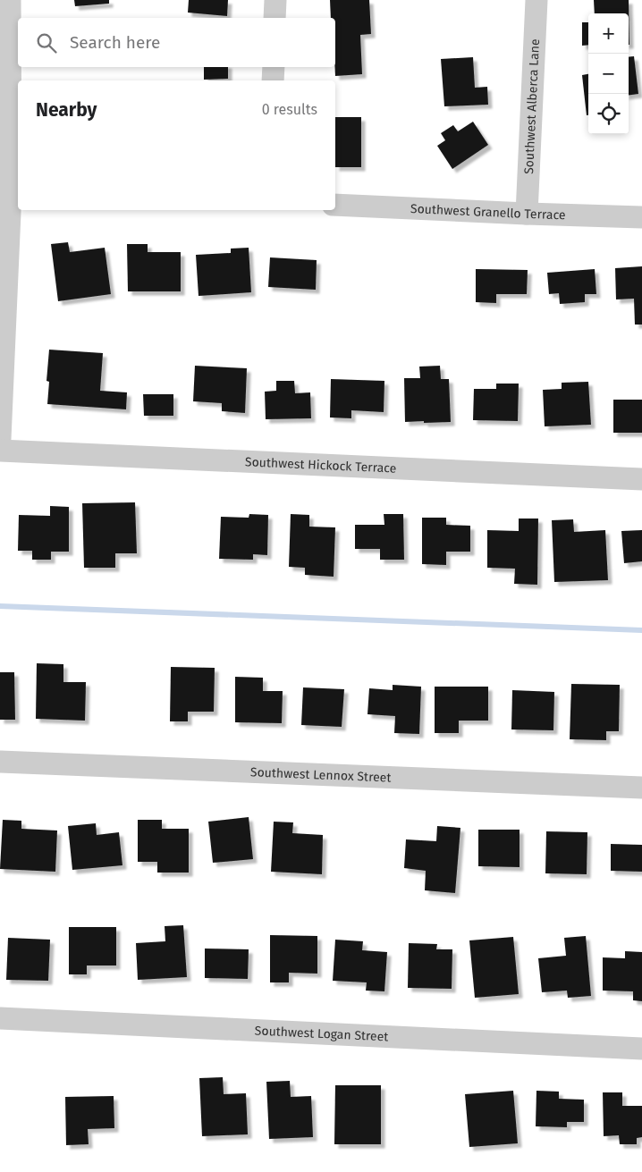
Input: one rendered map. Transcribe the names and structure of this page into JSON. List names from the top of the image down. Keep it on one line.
{"streets":{"street":["Southwest Alberca Lane","Southwest Granello Terrace","Southwest Hickock Terrace","Southwest Lennox Street","Southwest Logan Street"]},"crossings":[["Southwest Alberca Lane","Southwest Granello Terrace"]],"page":{"map_buttons":["+","−"],"search":"Search here","heading":["Nearby","0 results"]}}
